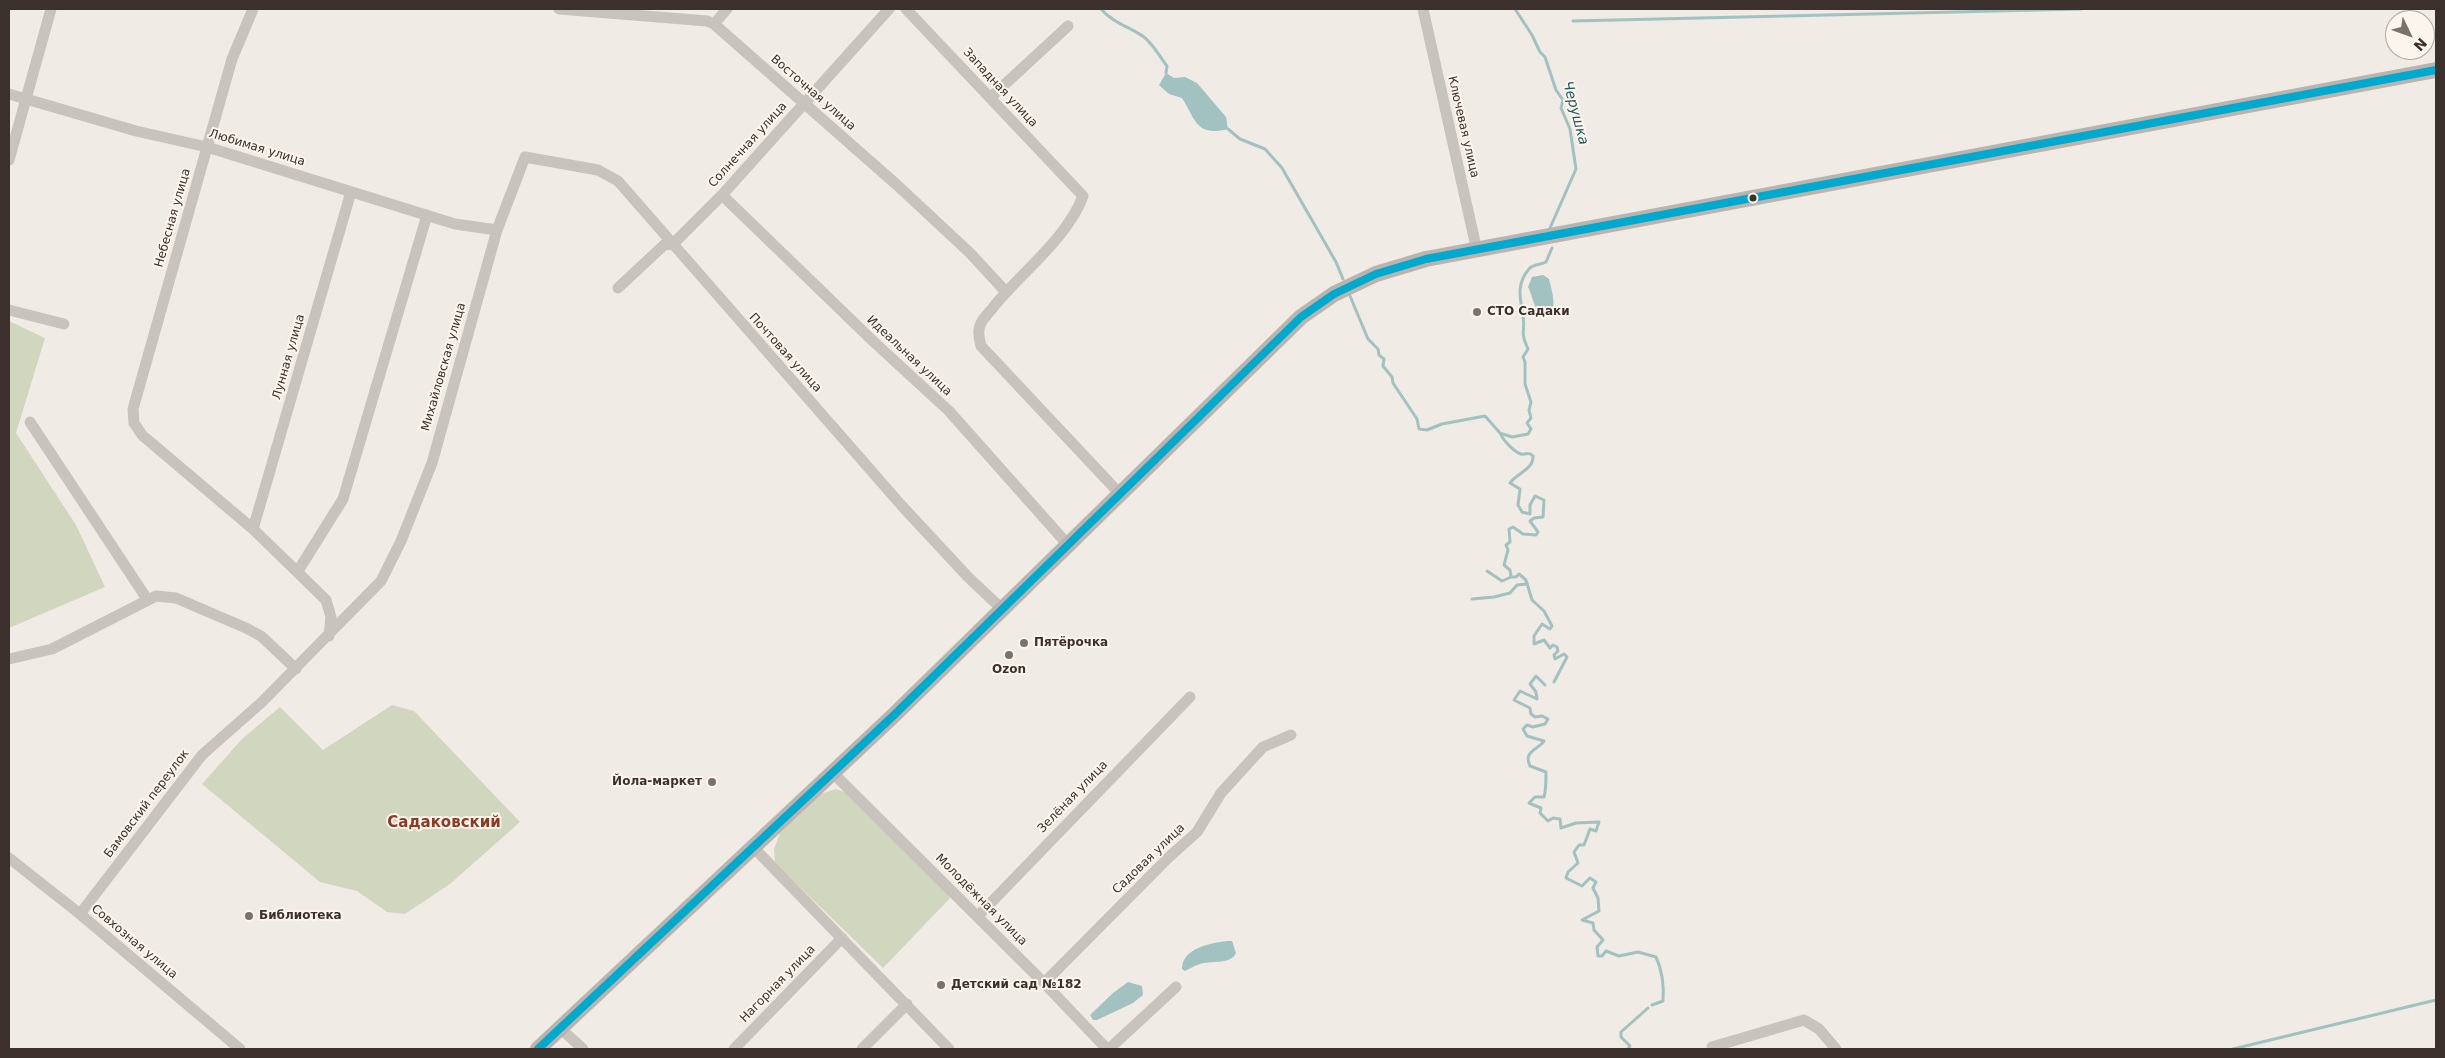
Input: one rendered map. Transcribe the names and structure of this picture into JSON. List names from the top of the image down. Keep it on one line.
{"streets":{"street":["Западная улица","Восточная улица","Ключевая улица","Солнечная улица","Любимая улица","Небесная улица","Почтовая улица","Идеальная улица","Лунная улица","Михайловская улица","Зелёная улица","Бамовский переулок","Садовая улица","Молодёжная улица","Совхозная улица","Нагорная улица"]},"crossings":[["Западная улица","Восточная улица"],["Восточная улица","Солнечная улица"],["Солнечная улица","Почтовая улица"],["Солнечная улица","Идеальная улица"],["Любимая улица","Небесная улица"],["Любимая улица","Лунная улица"],["Любимая улица","Михайловская улица"],["Небесная улица","Лунная улица"],["Почтовая улица","Михайловская улица"],["Михайловская улица","Бамовский переулок"],["Зелёная улица","Молодёжная улица"],["Бамовский переулок","Совхозная улица"],["Садовая улица","Молодёжная улица"]],"districts":["Садаковский"],"water":["Черушка"],"places":["СТО Садаки","Пятёрочка","Ozon","Йола-маркет","Библиотека","Детский сад №182"],"north":"bottom right"}
